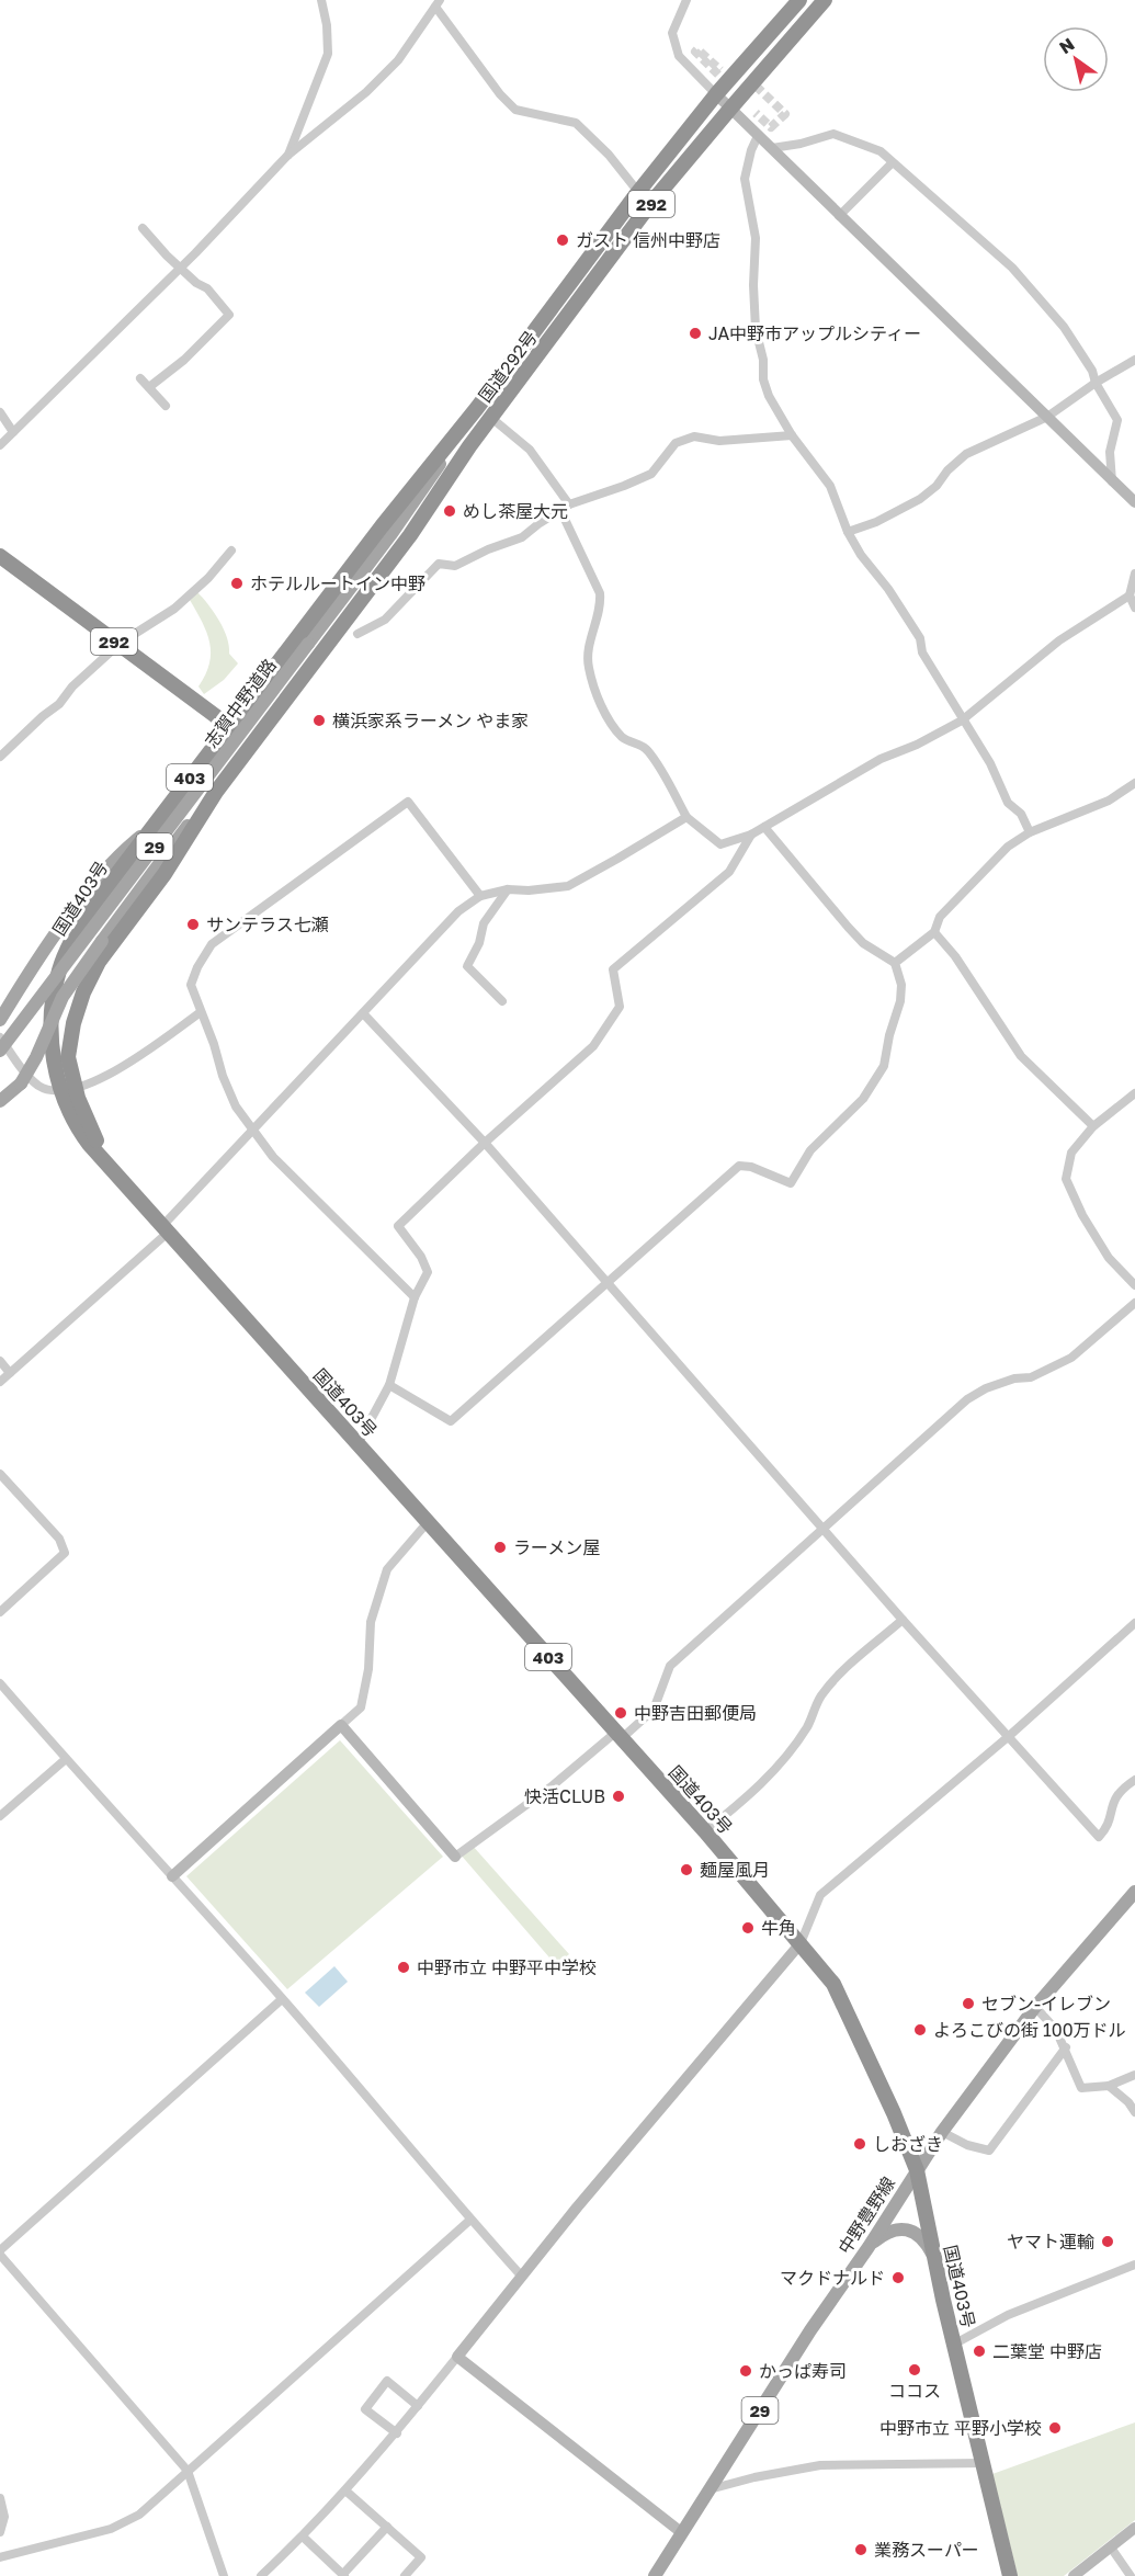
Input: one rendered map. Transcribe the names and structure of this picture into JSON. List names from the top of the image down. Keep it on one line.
{"streets":{"highway":["292","国道292号","403","国道403号"],"main road":["志賀中野道路","29","中野豊野線"]},"crossings":[["292","国道292号"],["292","国道403号"],["国道292号","29"],["国道292号","国道403号"],["志賀中野道路","29"],["29","国道403号"],["国道403号","中野豊野線"]],"places":["ガスト 信州中野店","JA中野市アップルシティー","めし茶屋大元","ホテルルートイン中野","横浜家系ラーメン やま家","サンテラス七瀬","ラーメン屋","中野吉田郵便局","快活CLUB","麺屋風月","牛角","中野市立 中野平中学校","セブン-イレブン","よろこびの街 100万ドル","しおざき","ヤマト運輸","マクドナルド","二葉堂 中野店","ココス","かっぱ寿司","中野市立 平野小学校","業務スーパー"],"north":"top left"}
